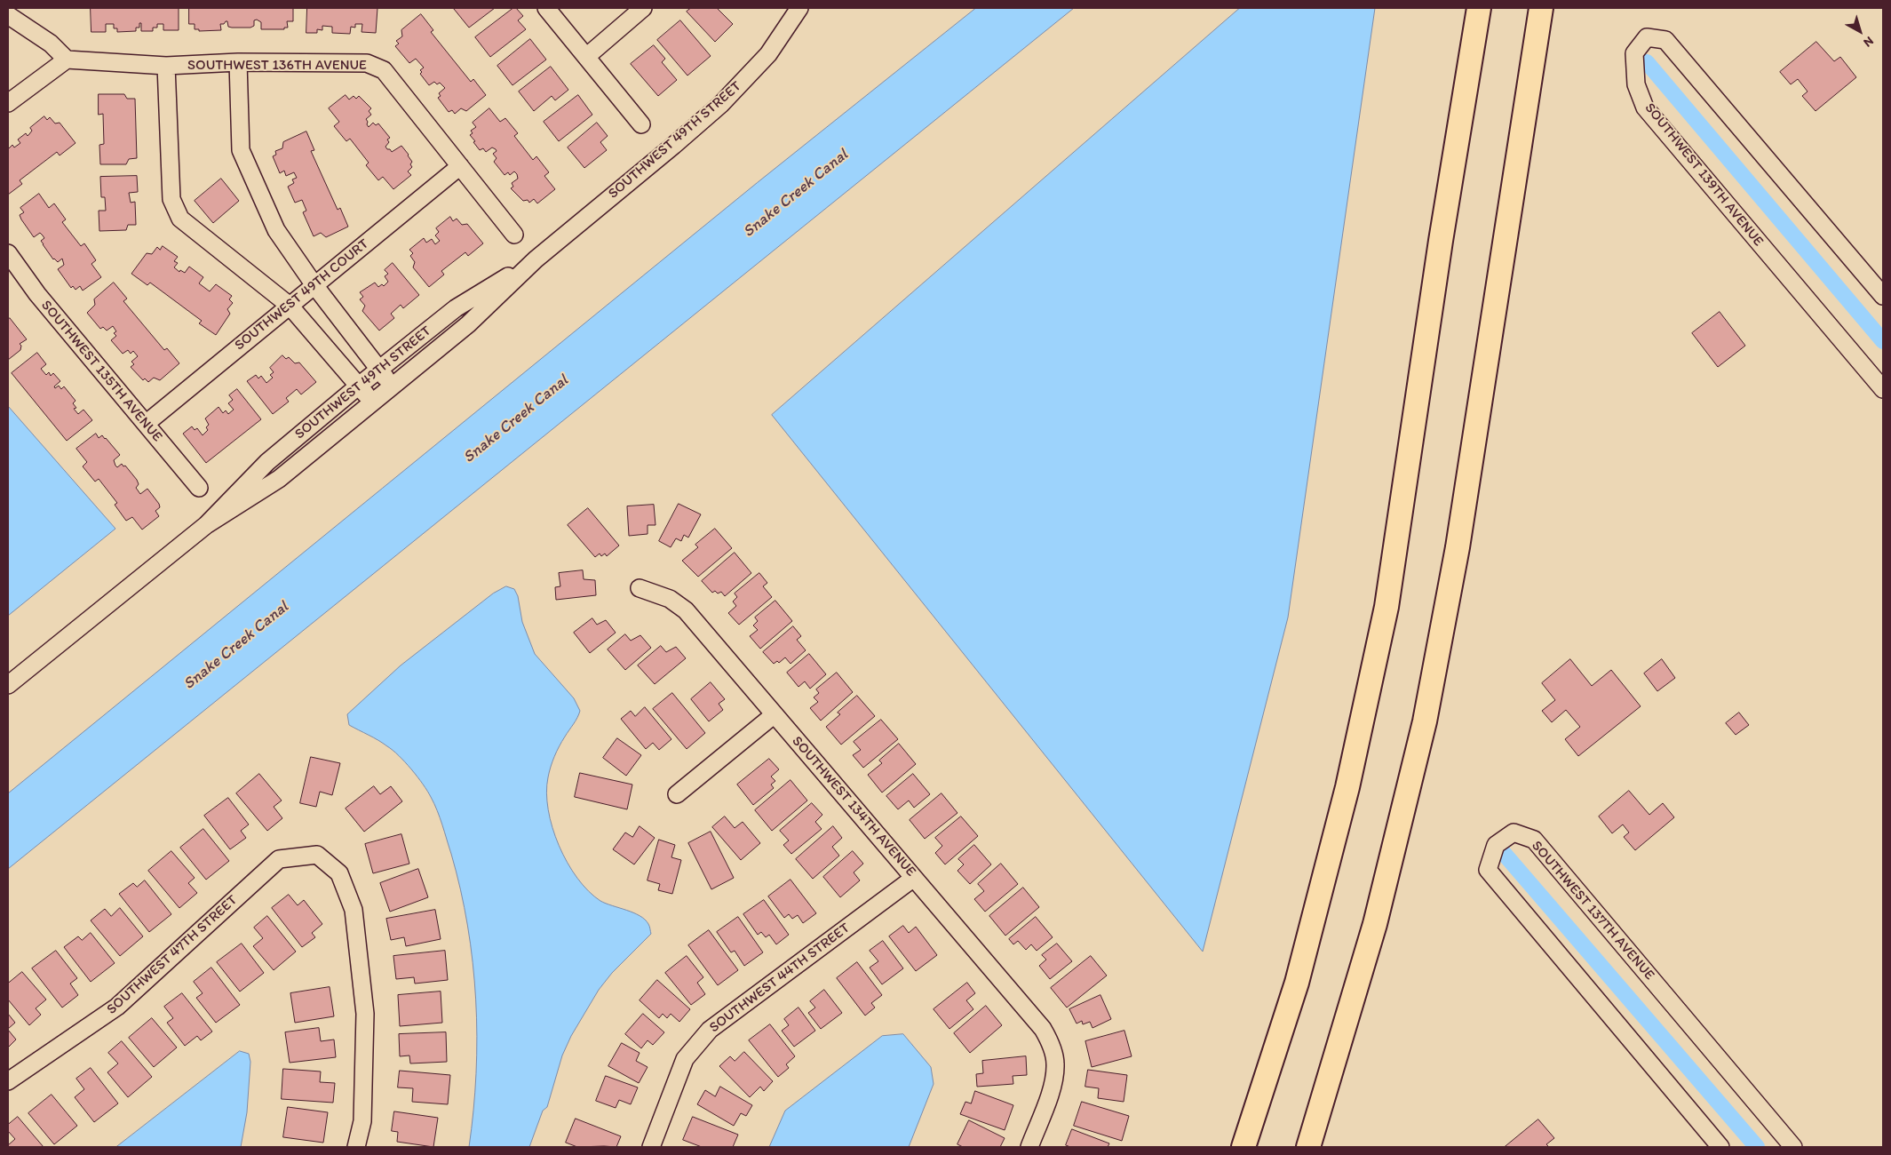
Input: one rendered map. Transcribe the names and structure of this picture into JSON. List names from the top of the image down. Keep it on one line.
{"streets":{"street":["SOUTHWEST 136TH AVENUE","SOUTHWEST 49TH STREET","SOUTHWEST 139TH AVENUE","SOUTHWEST 49TH COURT","SOUTHWEST 135TH AVENUE","SOUTHWEST 134TH AVENUE","SOUTHWEST 137TH AVENUE","SOUTHWEST 47TH STREET","SOUTHWEST 44TH STREET"]},"crossings":[["SOUTHWEST 136TH AVENUE","SOUTHWEST 49TH COURT"],["SOUTHWEST 49TH COURT","SOUTHWEST 135TH AVENUE"],["SOUTHWEST 134TH AVENUE","SOUTHWEST 44TH STREET"]],"water":["Snake Creek Canal"],"north":"bottom right"}
